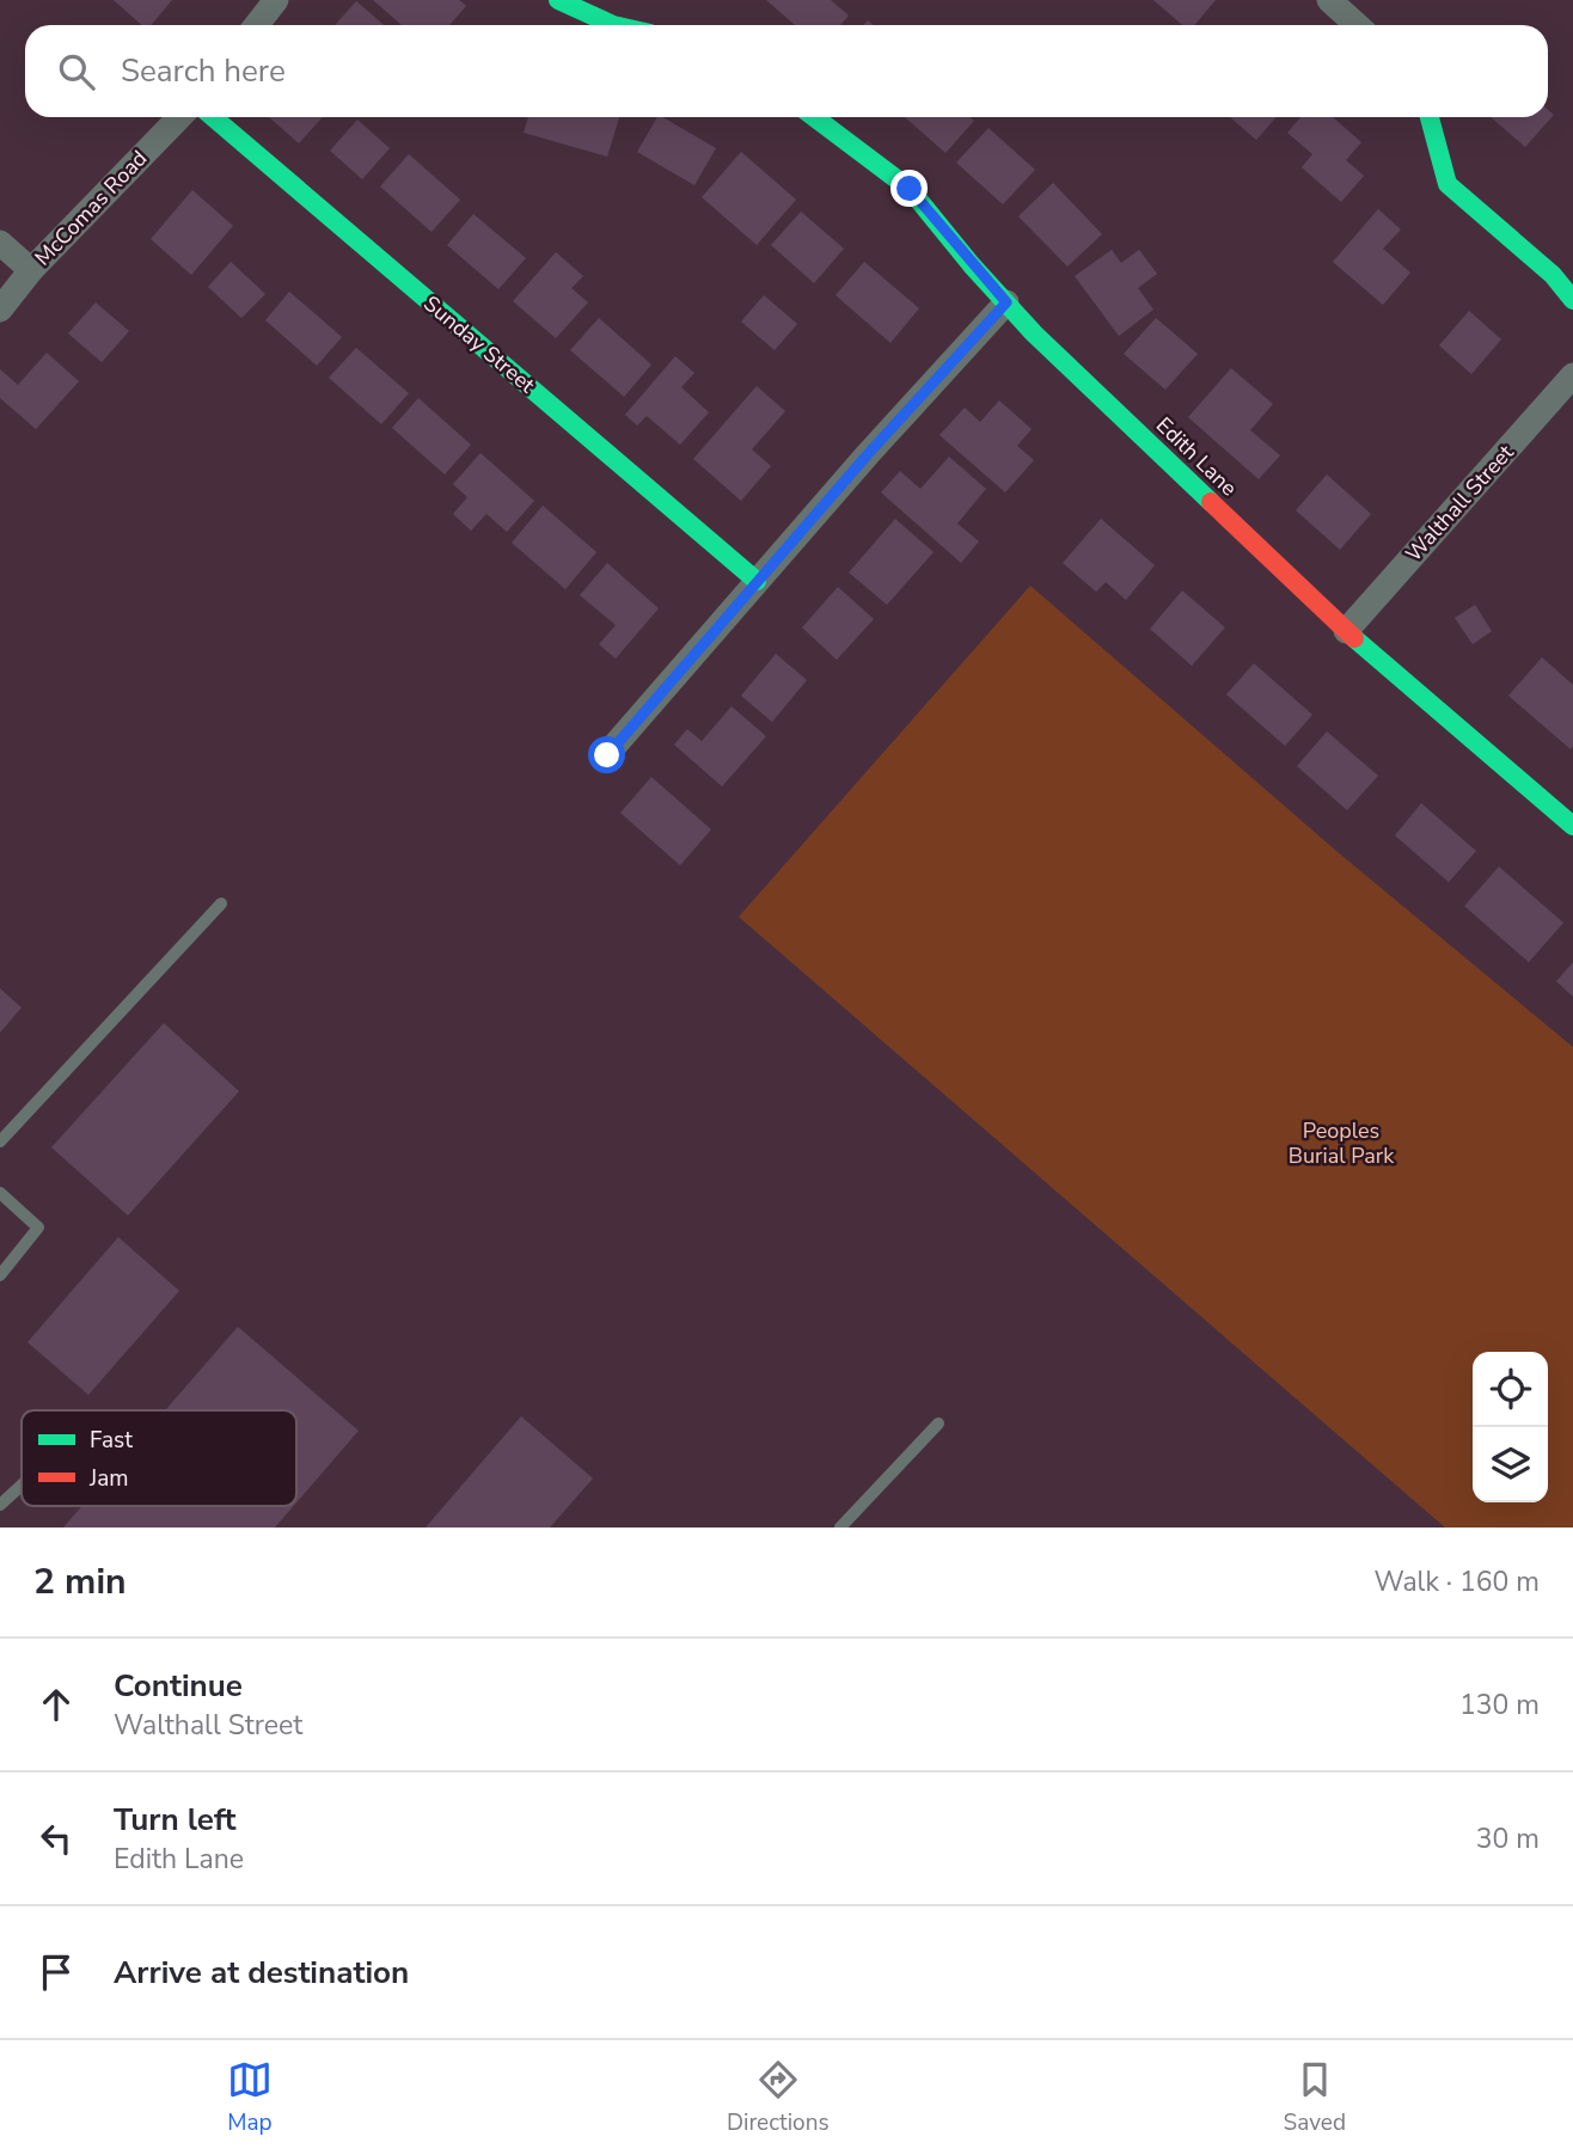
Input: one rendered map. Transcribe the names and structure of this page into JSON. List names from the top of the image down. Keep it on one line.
{"streets":{"street":["McComas Road","Sunday Street","Edith Lane","Walthall Street"]},"crossings":[["Edith Lane","Walthall Street"]],"parks":["Peoples Burial Park"],"legend":["Fast","Jam"],"page":{"search":"Search here","heading":["2 min","Walk · 160 m"],"list":[["Continue","Walthall Street","130 m"],["Turn left","Edith Lane","30 m"],"Arrive at destination"],"nav":["Map","Directions","Saved"]}}
